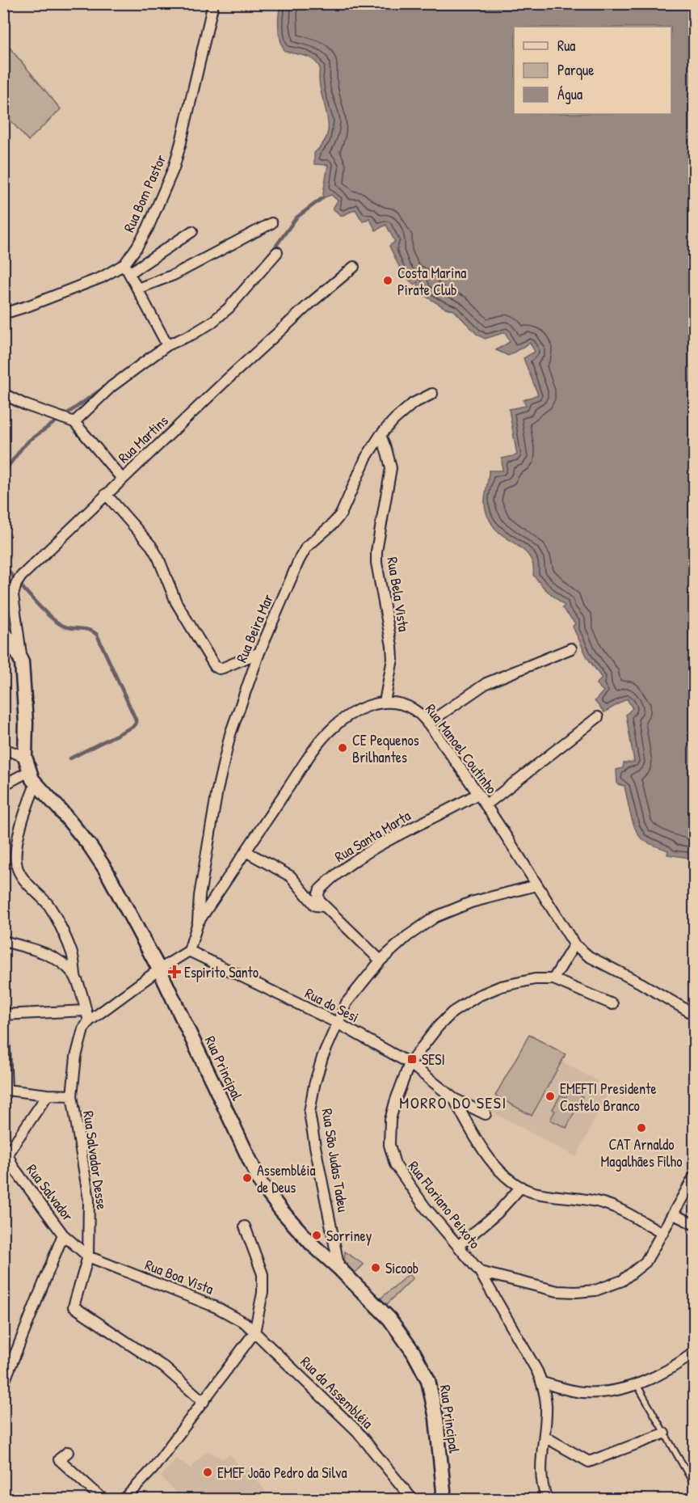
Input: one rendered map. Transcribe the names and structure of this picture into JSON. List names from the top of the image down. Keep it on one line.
{"streets":{"street":["Rua Bom Pastor","Rua Martins","Rua Bela Vista","Rua Beira Mar","Rua Manoel Coutinho","Rua Santa Marta","Rua do Sesi","Rua Principal","Rua Salvador Desse","Rua São Judas Tadeu","Rua Salvador","Rua Floriano Peixoto","Rua Boa Vista","Rua da Assembléia"]},"crossings":[["Rua Martins","Rua Principal"],["Rua Bela Vista","Rua Beira Mar"],["Rua Bela Vista","Rua Manoel Coutinho"],["Rua Beira Mar","Rua Manoel Coutinho"],["Rua Manoel Coutinho","Rua Santa Marta"],["Rua Manoel Coutinho","Rua do Sesi"],["Rua Manoel Coutinho","Rua São Judas Tadeu"],["Rua do Sesi","Rua São Judas Tadeu"],["Rua do Sesi","Rua Floriano Peixoto"],["Rua Principal","Rua São Judas Tadeu"],["Rua Salvador Desse","Rua Boa Vista"],["Rua Boa Vista","Rua da Assembléia"]],"districts":["MORRO DO SESI"],"places":{"other":["Costa Marina Pirate Club","CE Pequenos Brilhantes","EMEFTI Presidente Castelo Branco","CAT Arnaldo Magalhães Filho","Assembléia de Deus","Sorriney","Sicoob","EMEF João Pedro da Silva"],"health":["Espirito Santo"],"transit":["SESI"]},"legend":["Rua","Parque","Água"]}
